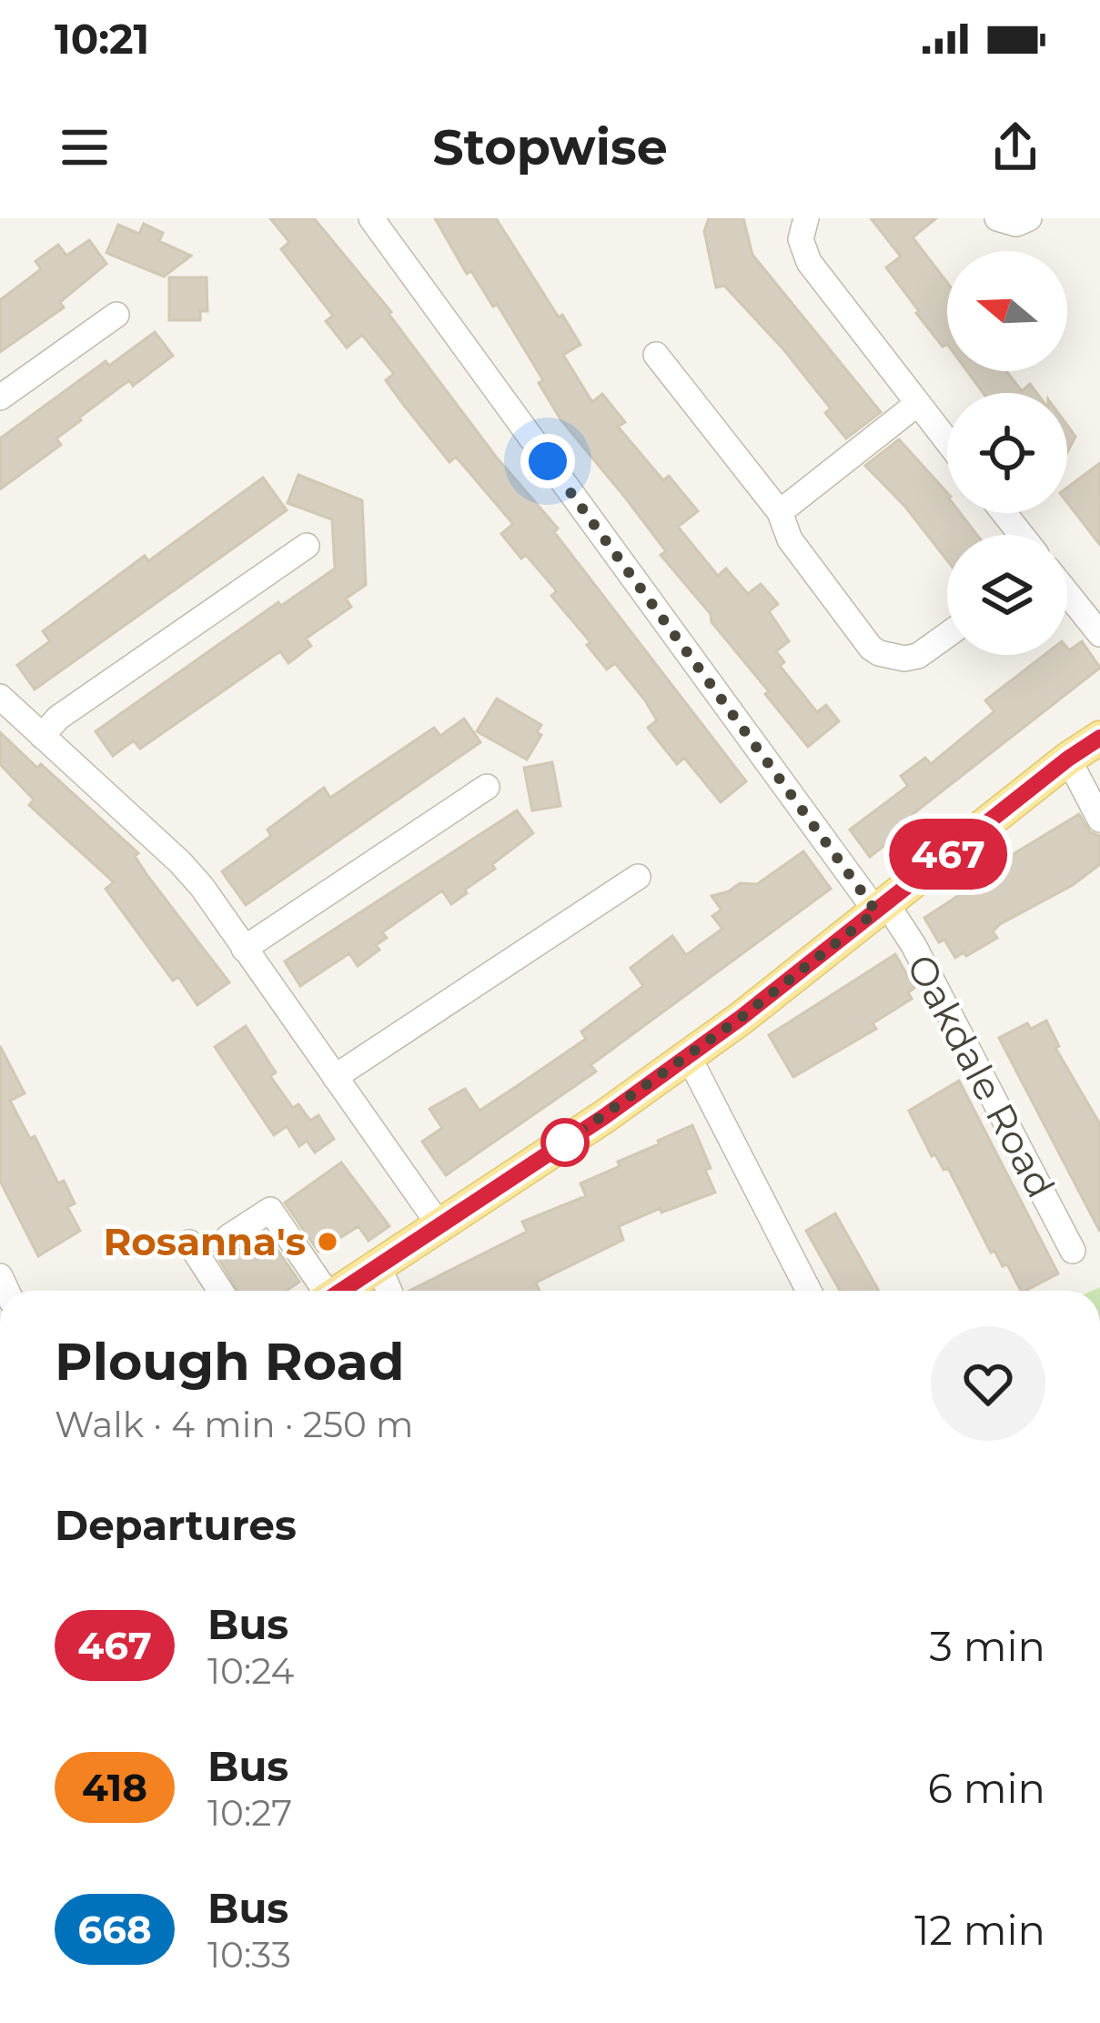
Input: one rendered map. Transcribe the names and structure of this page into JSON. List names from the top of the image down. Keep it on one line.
{"streets":{"street":["Oakdale Road"]},"places":["Rosanna's"],"lines":["bus line 467"],"north":"left","page":{"status":"10:21","header":"Stopwise","on_map":"467","heading":[["Plough Road","Walk · 4 min · 250 m"],"Departures"],"list":[{"mark":"467","name":"Bus","note":"10:24","value":"3 min"},{"mark":"418","name":"Bus","note":"10:27","value":"6 min"},{"mark":"668","name":"Bus","note":"10:33","value":"12 min"}]}}
